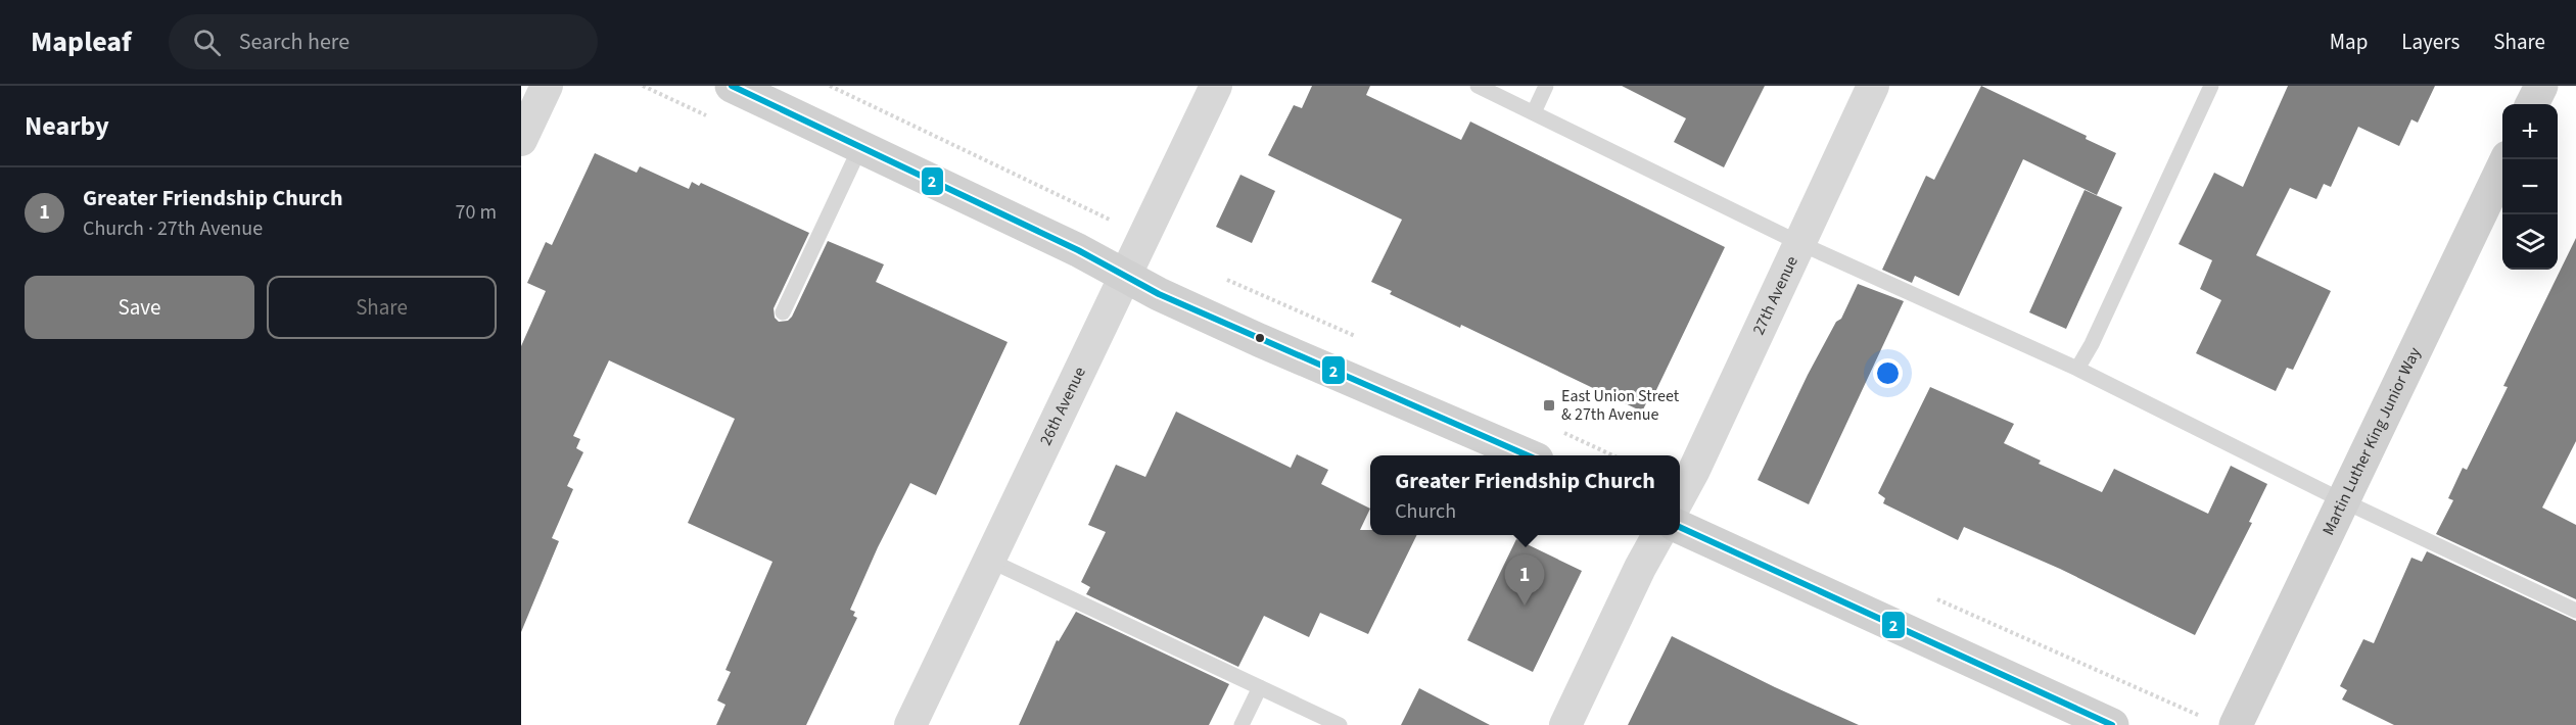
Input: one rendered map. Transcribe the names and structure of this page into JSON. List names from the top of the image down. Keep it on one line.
{"streets":{"main road":["Martin Luther King Junior Way"],"street":["27th Avenue","26th Avenue"]},"places":{"transit":["East Union Street & 27th Avenue"]},"lines":["transit line 2"],"page":{"header":"Mapleaf","search":"Search here","nav":["Map","Layers","Share"],"heading":"Nearby","map_buttons":["+","−"],"list":[{"mark":"1","name":"Greater Friendship Church","note":"Church · 27th Avenue","value":"70 m"}],"buttons":["Save","Share"],"popup":["Greater Friendship Church","Church"],"pins":"1"}}
